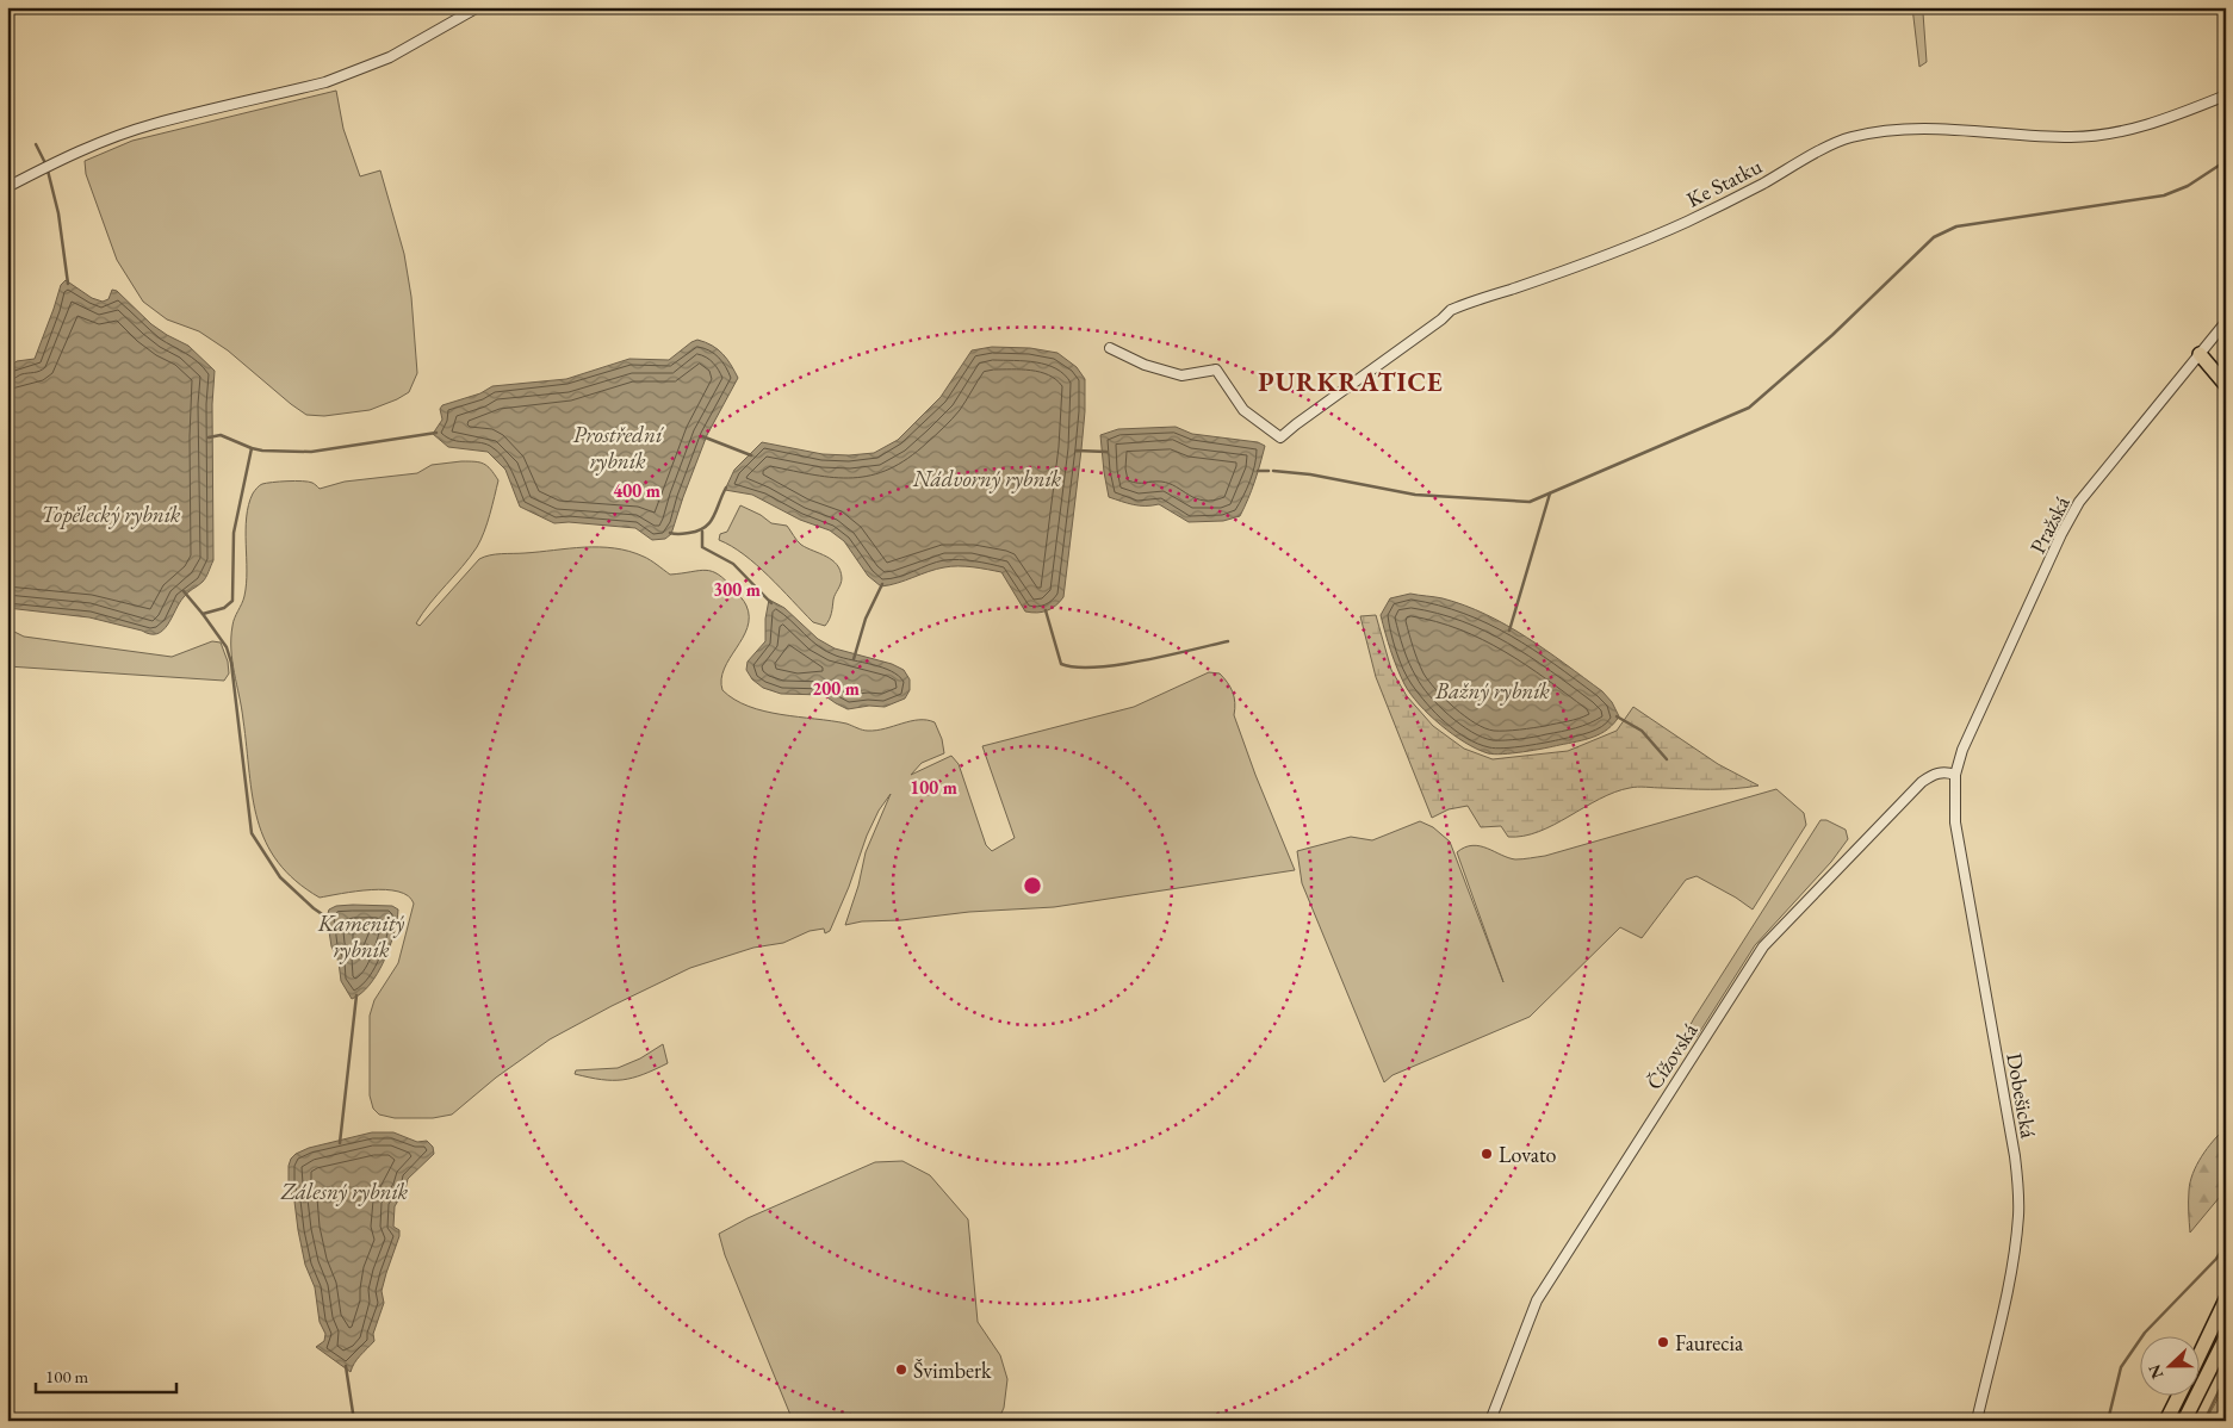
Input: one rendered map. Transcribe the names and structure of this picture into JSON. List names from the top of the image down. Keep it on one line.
{"streets":{"street":["Ke Statku","Pražská","Čížovská","Dobešická"]},"crossings":[["Pražská","Čížovská"],["Pražská","Dobešická"],["Čížovská","Dobešická"]],"districts":["PURKRATICE"],"water":["Prostřední rybník","Nádvorný rybník","Topělecký rybník","Bažný rybník","Kamenitý rybník","Zálesný rybník"],"places":["Lovato","Faurecia","Švimberk"],"scale_bar":"100 m","north":"left","rings":["400 m","300 m","200 m","100 m"]}
